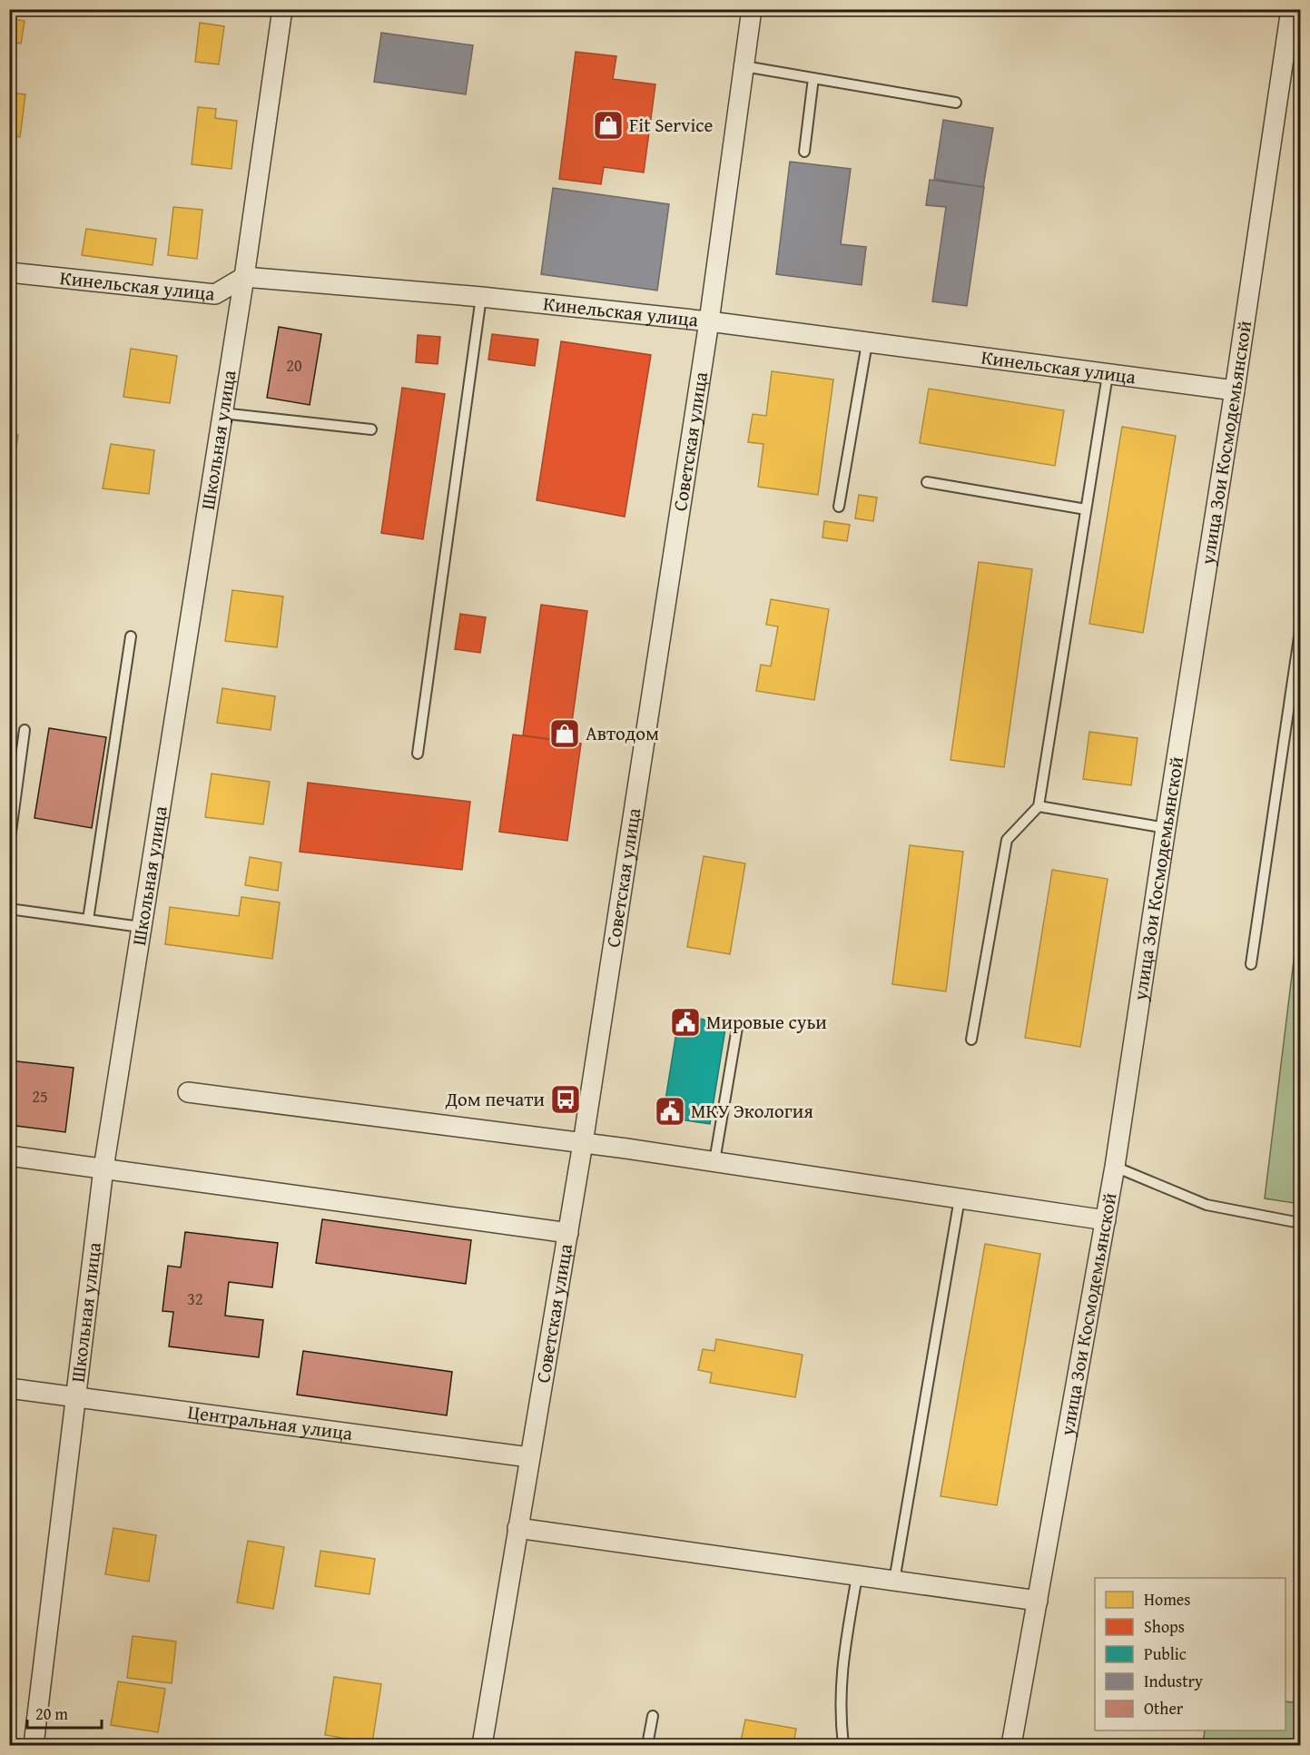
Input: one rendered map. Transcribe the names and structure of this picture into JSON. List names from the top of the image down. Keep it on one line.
{"streets":{"street":["Кинельская улица","Школьная улица","Советская улица","улица Зои Космодемьянской","Центральная улица"]},"crossings":[["Кинельская улица","Школьная улица"],["Кинельская улица","Советская улица"],["Кинельская улица","улица Зои Космодемьянской"],["Школьная улица","Центральная улица"],["Советская улица","Центральная улица"]],"places":{"shop":["Fit Service","Автодом"],"public building":["Мировые суьи","МКУ Экология"],"bus stop":["Дом печати"]},"house_numbers":["20","25","32"],"legend":["Homes","Shops","Public","Industry","Other"],"scale_bar":"20 m"}
